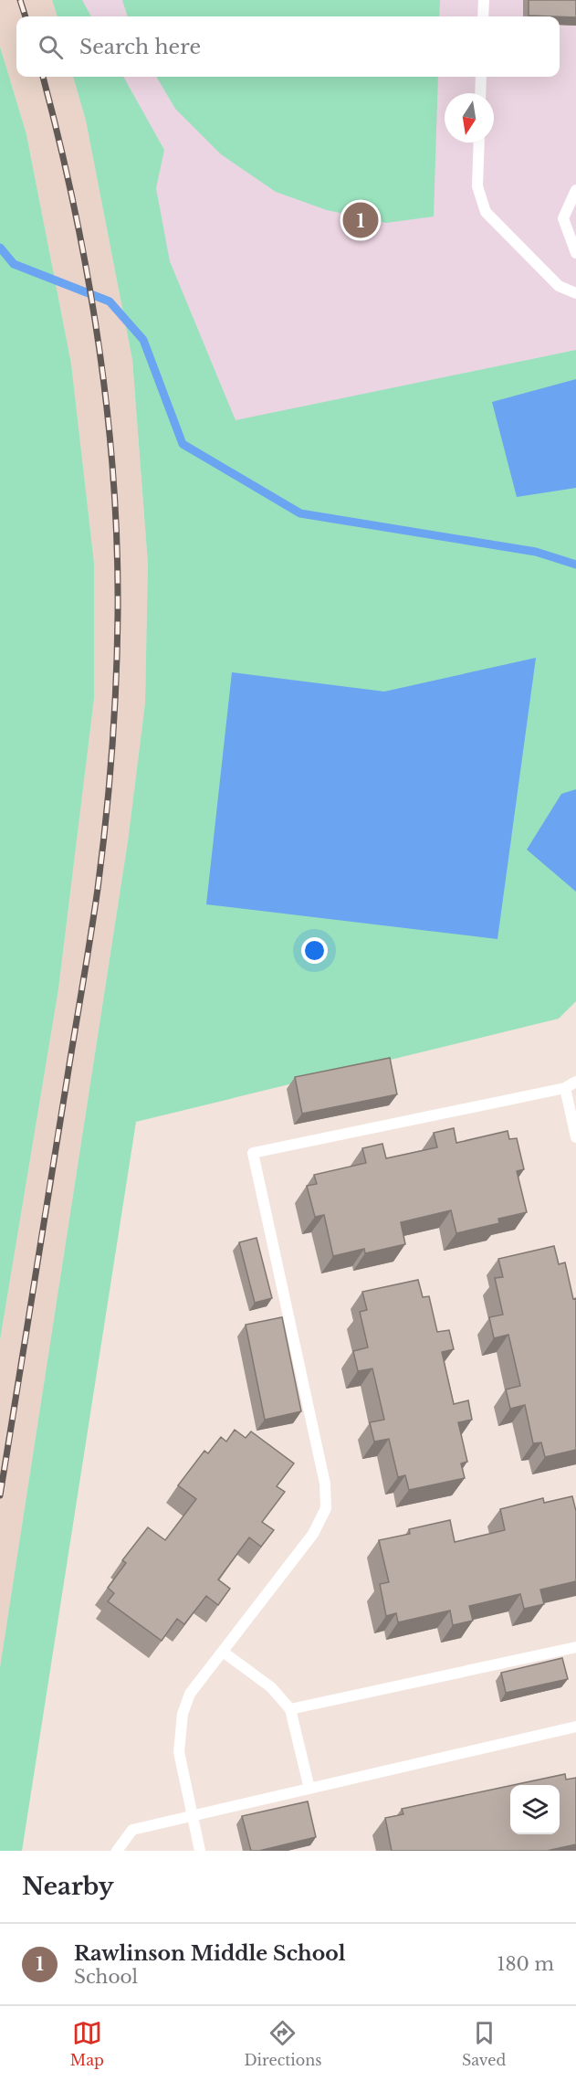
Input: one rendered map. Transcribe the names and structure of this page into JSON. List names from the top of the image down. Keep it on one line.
{"north":"bottom","page":{"search":"Search here","pins":"1","heading":"Nearby","list":[{"mark":"1","name":"Rawlinson Middle School","note":"School","value":"180 m"}],"nav":["Map","Directions","Saved"]}}
